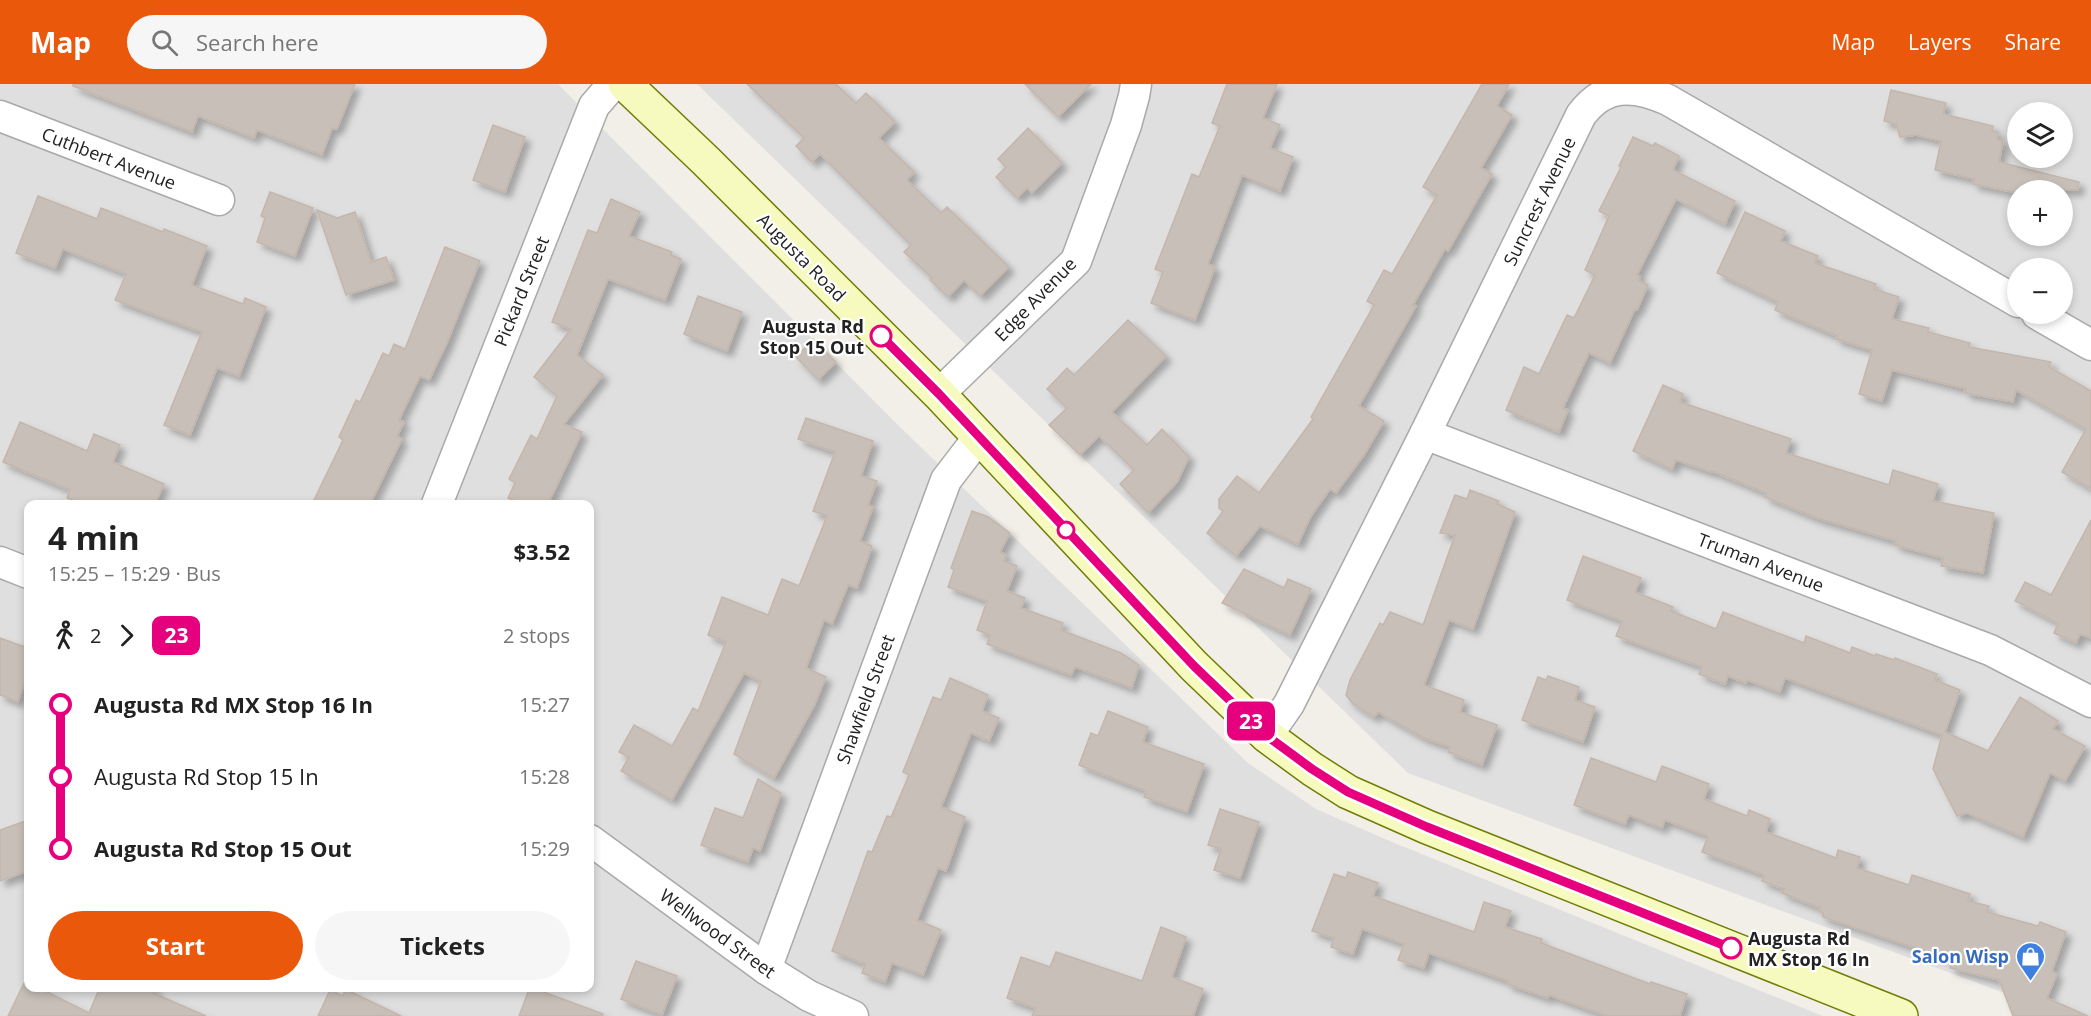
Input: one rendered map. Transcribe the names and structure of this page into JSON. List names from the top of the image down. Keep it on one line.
{"streets":{"main road":["Augusta Road"],"street":["Cuthbert Avenue","Suncrest Avenue","Pickard Street","Edge Avenue","Truman Avenue","Shawfield Street","Wellwood Street"]},"crossings":[["Suncrest Avenue","Augusta Road"],["Suncrest Avenue","Truman Avenue"],["Augusta Road","Edge Avenue"],["Augusta Road","Shawfield Street"],["Shawfield Street","Wellwood Street"]],"places":{"other":["Augusta Rd Stop 15 Out","Augusta Rd MX Stop 16 In"],"shop":["Salon Wisp"]},"lines":["bus line 23"],"page":{"header":"Map","search":"Search here","nav":["Map","Layers","Share"],"on_map":"23","map_buttons":["+","−"],"heading":["4 min","15:25 – 15:29 · Bus","$3.52"],"legs":["2","23","2 stops"],"list":[{"name":"Augusta Rd MX Stop 16 In","value":"15:27"},{"name":"Augusta Rd Stop 15 In","value":"15:28"},{"name":"Augusta Rd Stop 15 Out","value":"15:29"}],"buttons":["Start","Tickets"]}}
